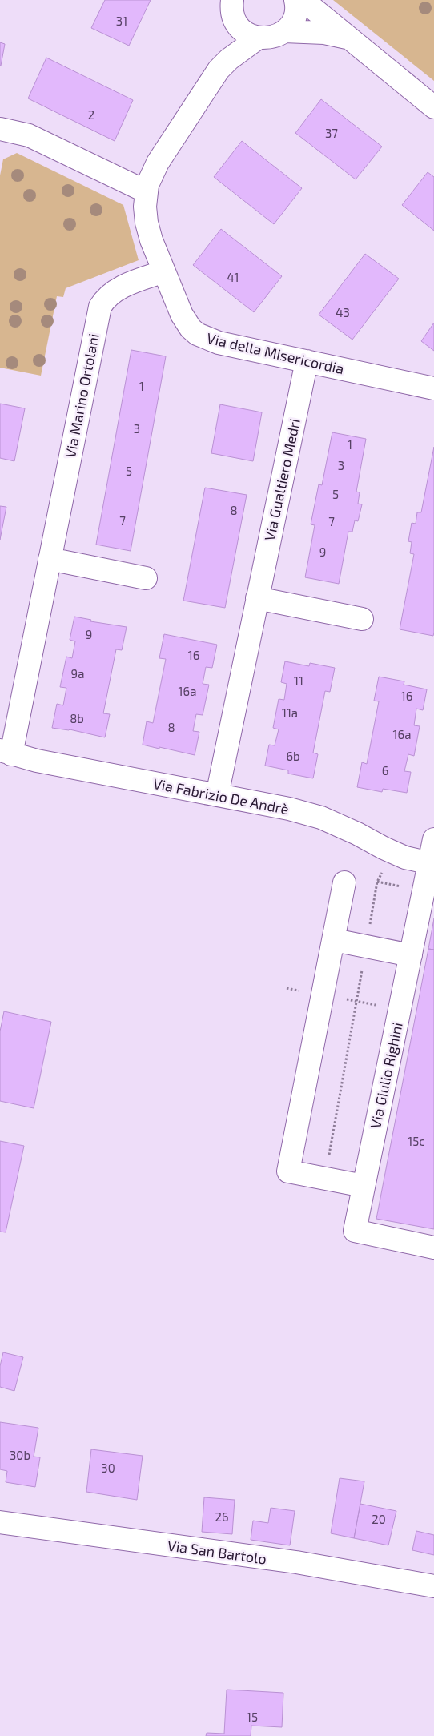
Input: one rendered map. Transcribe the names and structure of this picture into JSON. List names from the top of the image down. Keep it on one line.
{"streets":{"street":["Via della Misericordia","Via Marino Ortolani","Via Gualtiero Medri","Via Fabrizio De Andrè","Via Giulio Righini","Via San Bartolo"]},"crossings":[["Via della Misericordia","Via Marino Ortolani"],["Via della Misericordia","Via Gualtiero Medri"],["Via Marino Ortolani","Via Fabrizio De Andrè"],["Via Gualtiero Medri","Via Fabrizio De Andrè"],["Via Fabrizio De Andrè","Via Giulio Righini"]],"house_numbers":["31","2","37","41","43","1","3","1","3","5","5","8","7","7","9","9","16","9a","11","16a","16","11a","8b","8","16a","6b","6","15c","30b","30","26","20","15"]}
